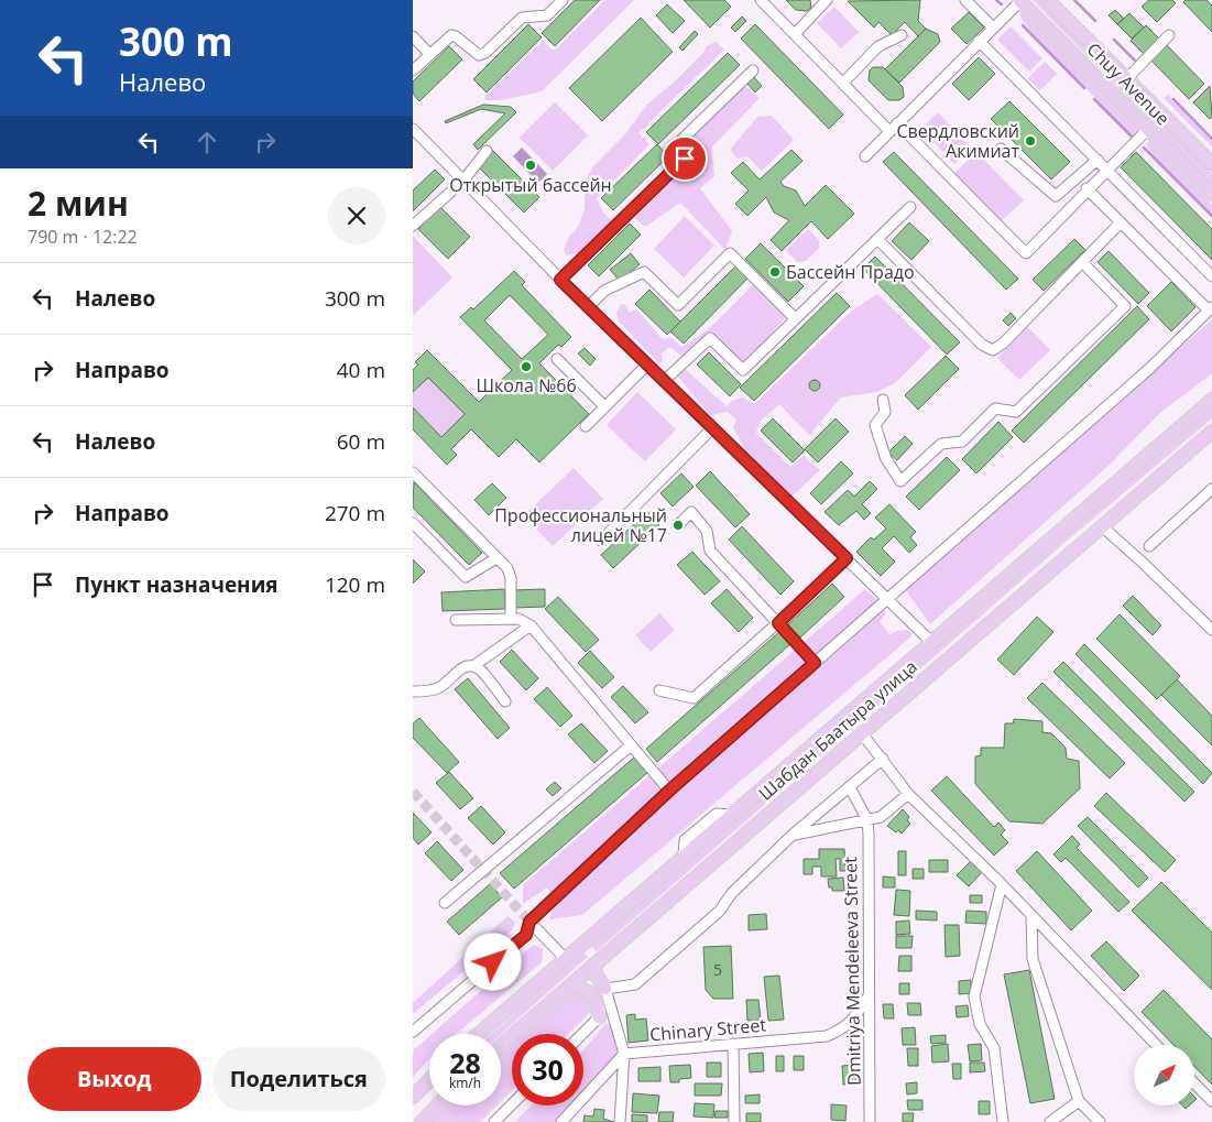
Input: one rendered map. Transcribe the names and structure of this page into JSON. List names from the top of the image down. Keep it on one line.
{"streets":{"main road":["Chuy Avenue","Шабдан Баатыра улица"],"street":["Dmitriya Mendeleeva Street","Chinary Street"]},"crossings":[["Dmitriya Mendeleeva Street","Chinary Street"]],"places":["Свердловский Акимиат","Открытый бассейн","Бассейн Прадо","Школа №66","Профессиональный лицей №17"],"house_numbers":["5"],"north":"top right","page":{"turn":["300 m","Налево"],"heading":["2 мин","790 m · 12:22"],"list":[{"name":"Налево","value":"300 m"},{"name":"Направо","value":"40 m"},{"name":"Налево","value":"60 m"},{"name":"Направо","value":"270 m"},{"name":"Пункт назначения","value":"120 m"}],"speed":"28 km/h","limit":"30","buttons":["Выход","Поделиться"]}}
